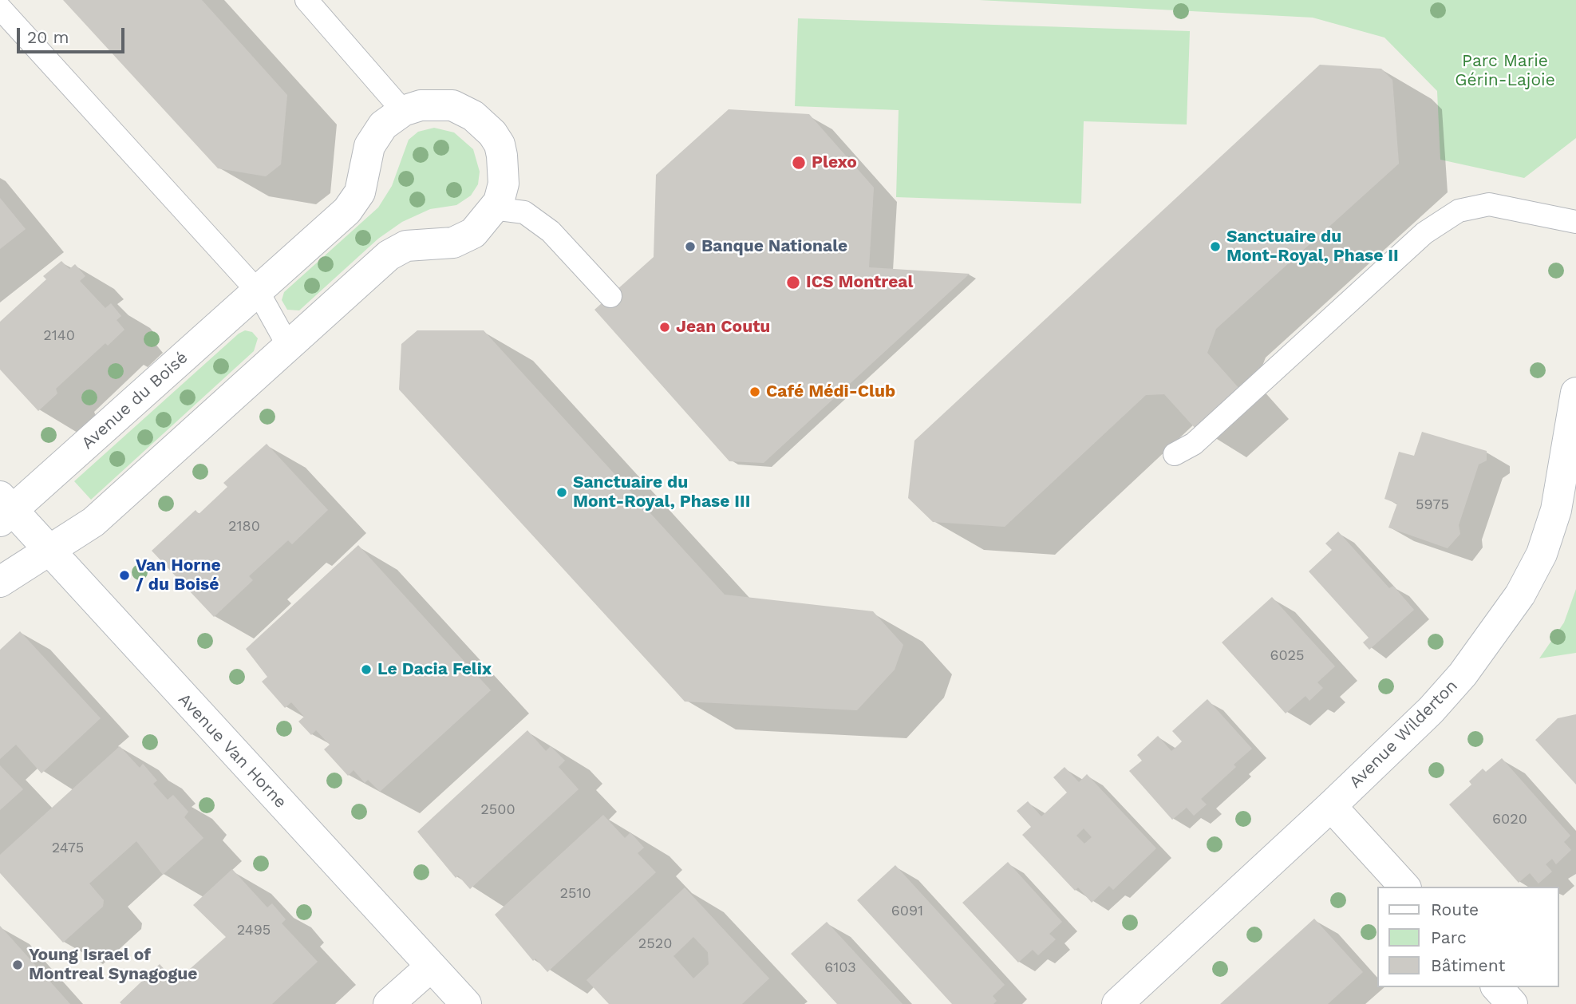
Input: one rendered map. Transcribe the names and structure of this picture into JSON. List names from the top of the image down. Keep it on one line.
{"streets":{"street":["Avenue du Boisé","Avenue Wilderton","Avenue Van Horne"]},"crossings":[["Avenue du Boisé","Avenue Van Horne"]],"parks":["Parc Marie Gérin-Lajoie"],"places":["Plexo","Banque Nationale","Sanctuaire du Mont-Royal, Phase II","ICS Montreal","Jean Coutu","Café Médi-Club","Sanctuaire du Mont-Royal, Phase III","Van Horne / du Boisé","Le Dacia Felix","Young Israel of Montreal Synagogue"],"house_numbers":["2140","5975","2180","6025","2500","6020","2475","2510","6091","2495","2520","6103"],"legend":["Route","Parc","Bâtiment"],"scale_bar":"20 m"}
